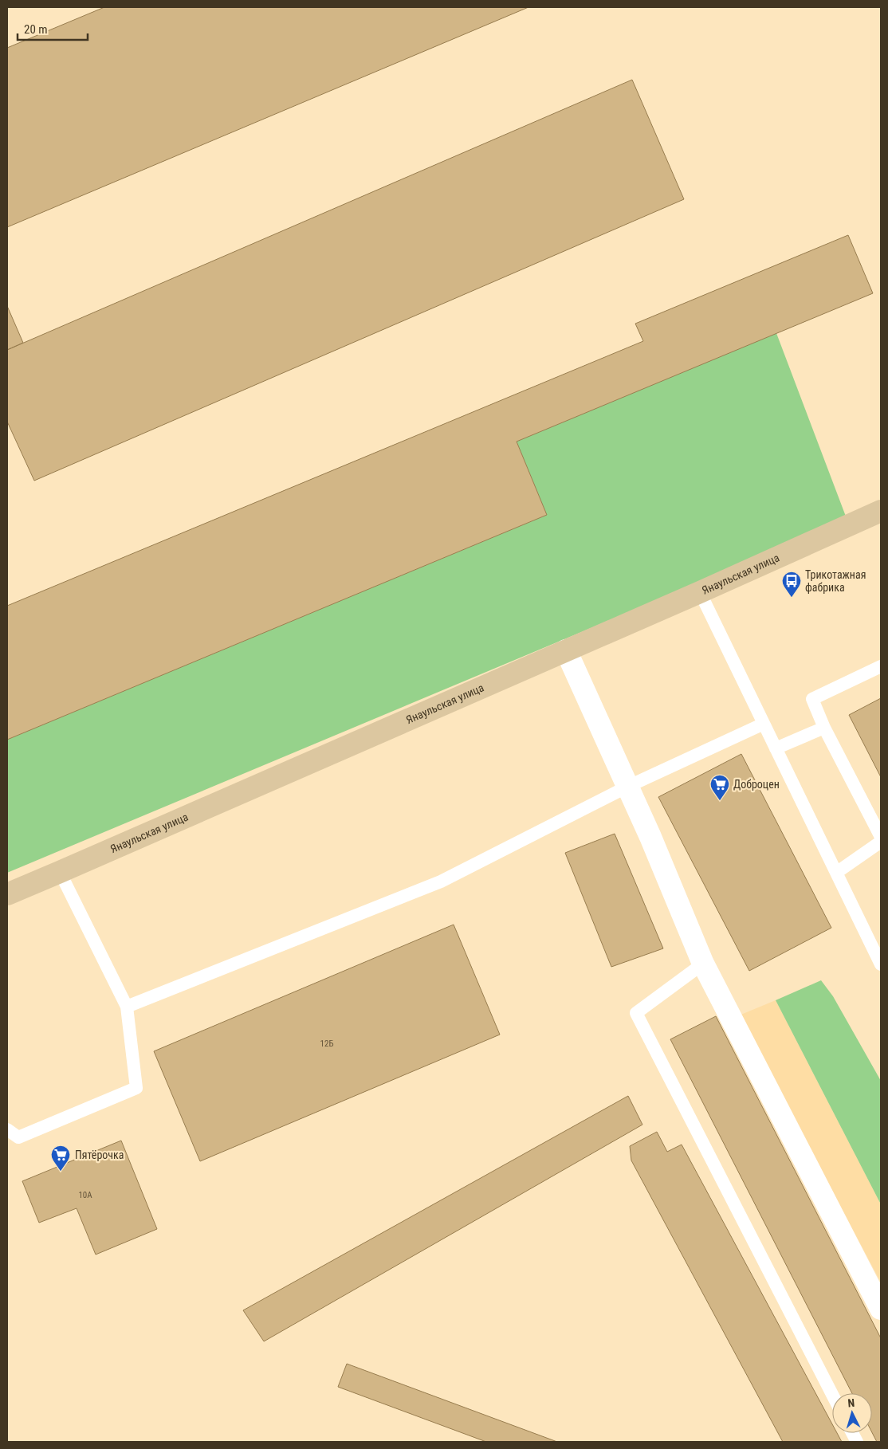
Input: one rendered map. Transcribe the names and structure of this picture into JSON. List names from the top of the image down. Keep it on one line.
{"streets":{"main road":["Янаульская улица"]},"places":{"bus stop":["Трикотажная фабрика"],"supermarket":["Доброцен","Пятёрочка"]},"house_numbers":["12Б","10А"],"scale_bar":"20 m","north":"top"}
